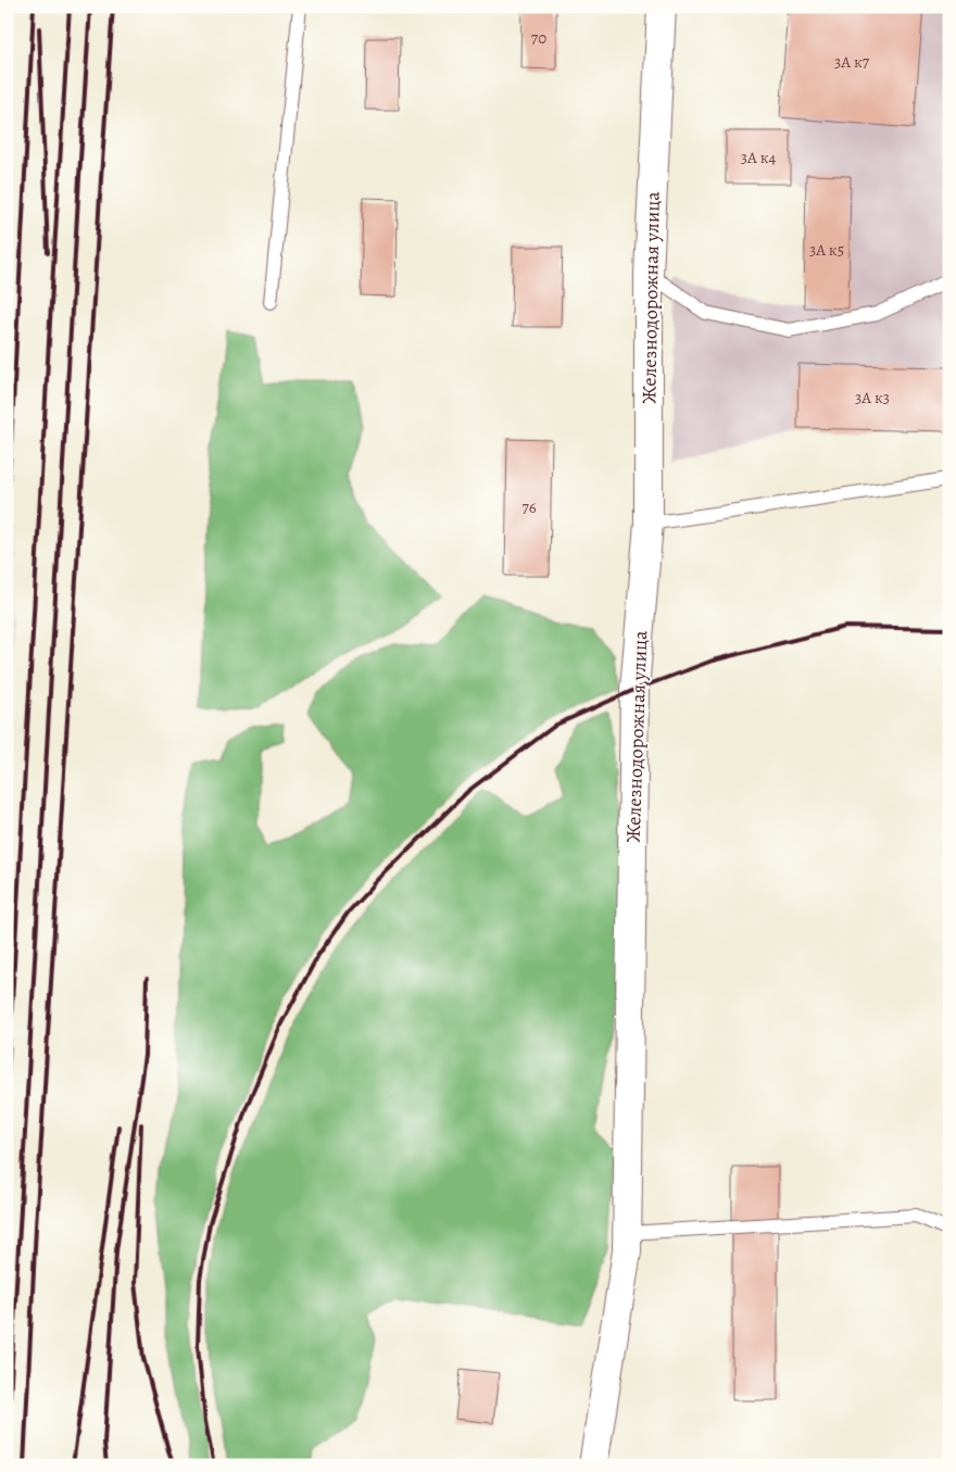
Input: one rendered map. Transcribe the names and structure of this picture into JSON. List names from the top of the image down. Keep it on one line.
{"streets":{"street":["Железнодорожная улица"]},"house_numbers":["70","3А к7","3А к4","3А к5","3А к3","76"]}
